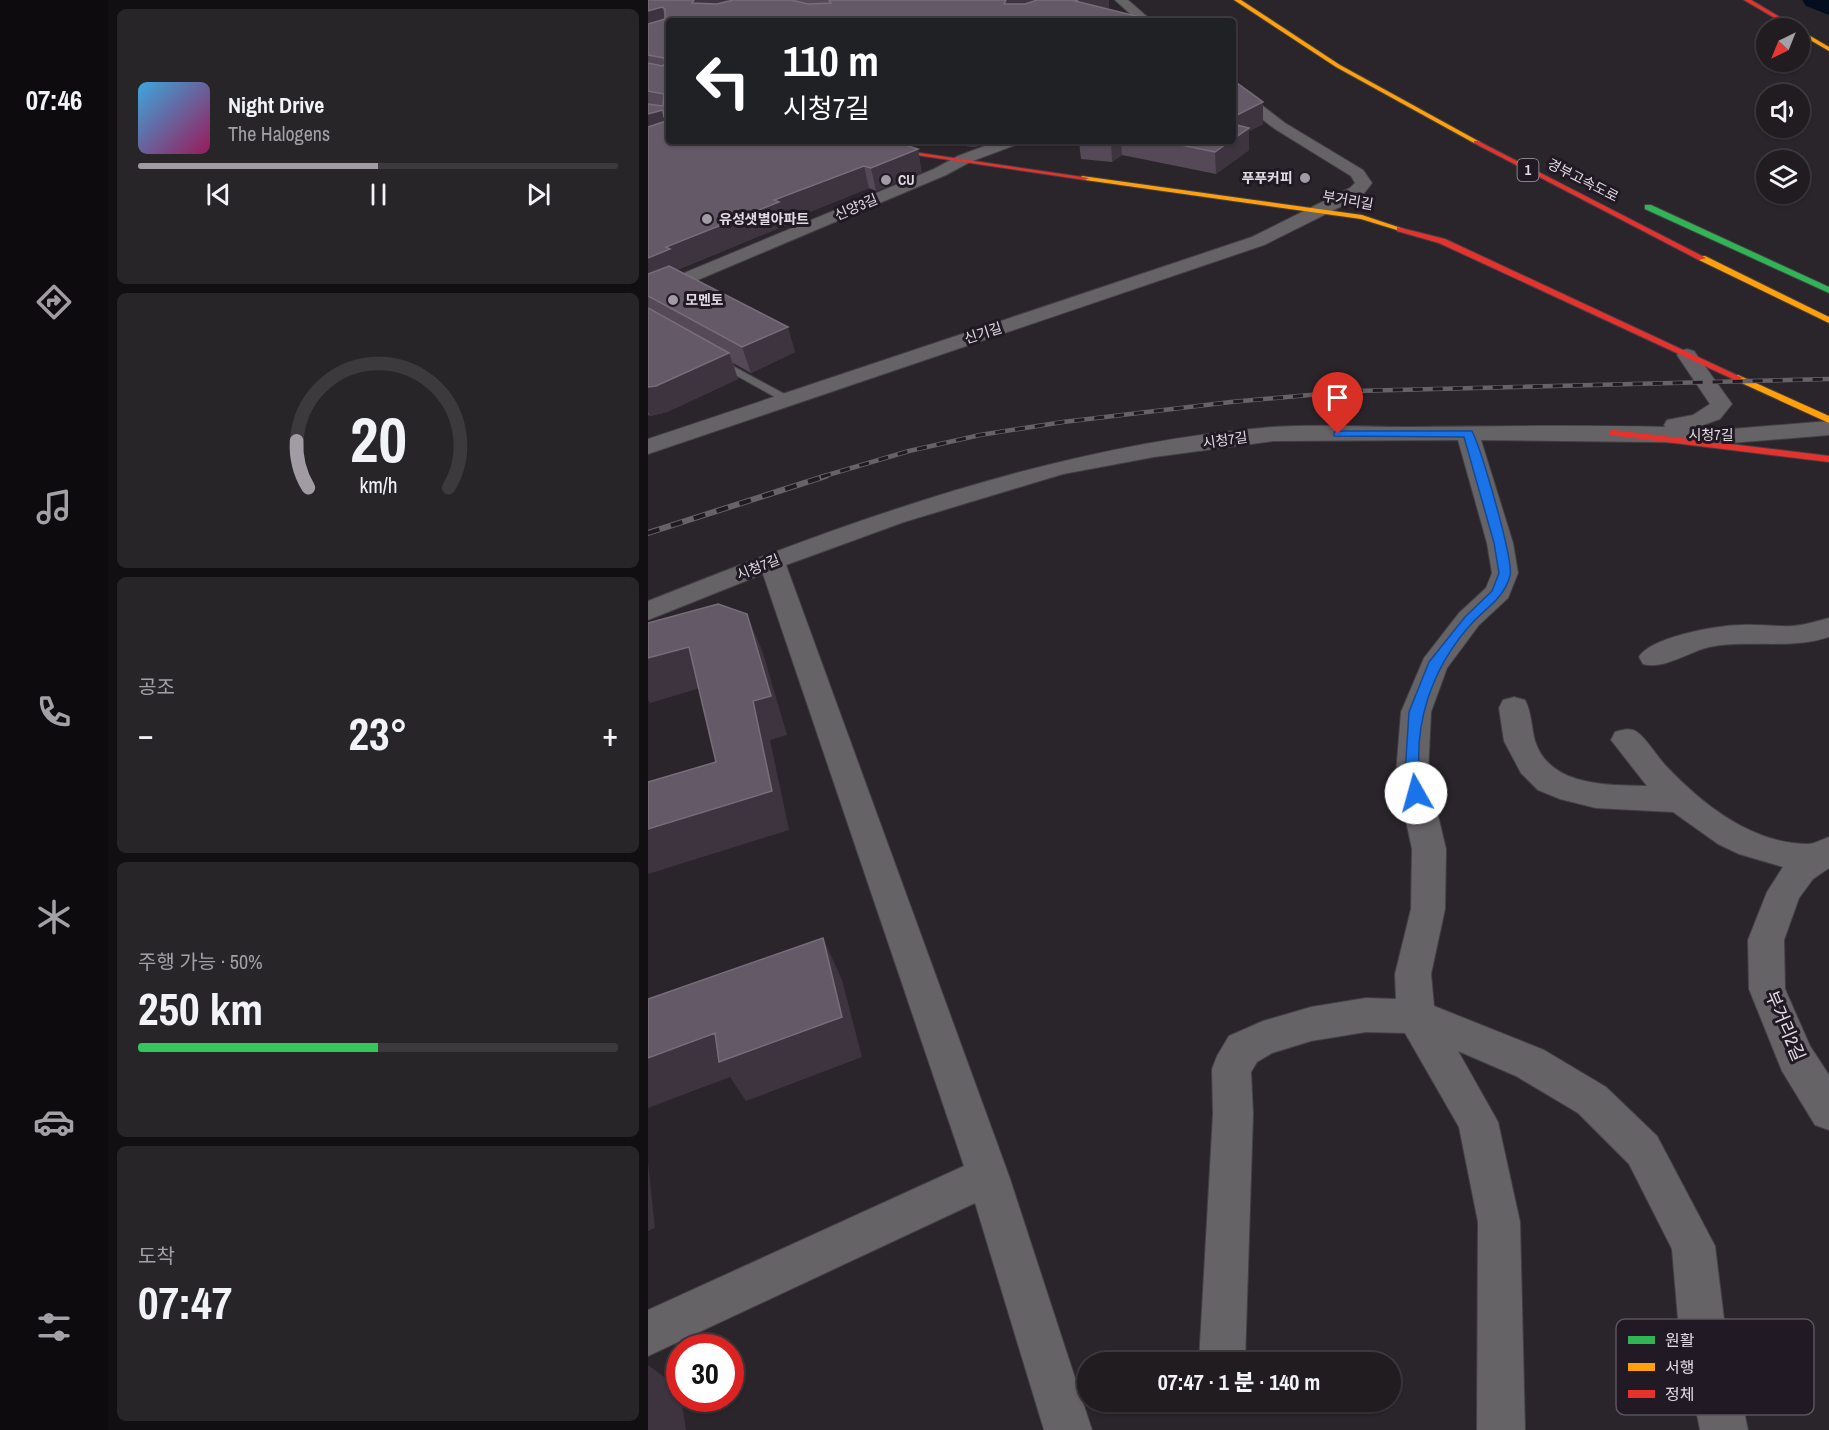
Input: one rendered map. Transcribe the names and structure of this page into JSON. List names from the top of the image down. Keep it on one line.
{"streets":{"main road":["1","경부고속도로","부거리길"],"street":["신양3길","신기길","시청7길","부거리2길"]},"crossings":[["부거리길","신양3길"],["부거리길","신기길"]],"places":["푸푸커피","CU","유성샛별아파트","모멘토"],"legend":["원활","서행","정체"],"north":"bottom left","page":{"tabs":"07:46","turn":["110 m","시청7길"],"song":["Night Drive","The Halogens"],"tile":["공조",["주행 가능 · 50%","250 km"],["도착","07:47"]],"heat":["−","23°","+"],"limit":"30","trip":"07:47 · 1 분 · 140 m","gauge":["20","km/h"]}}
